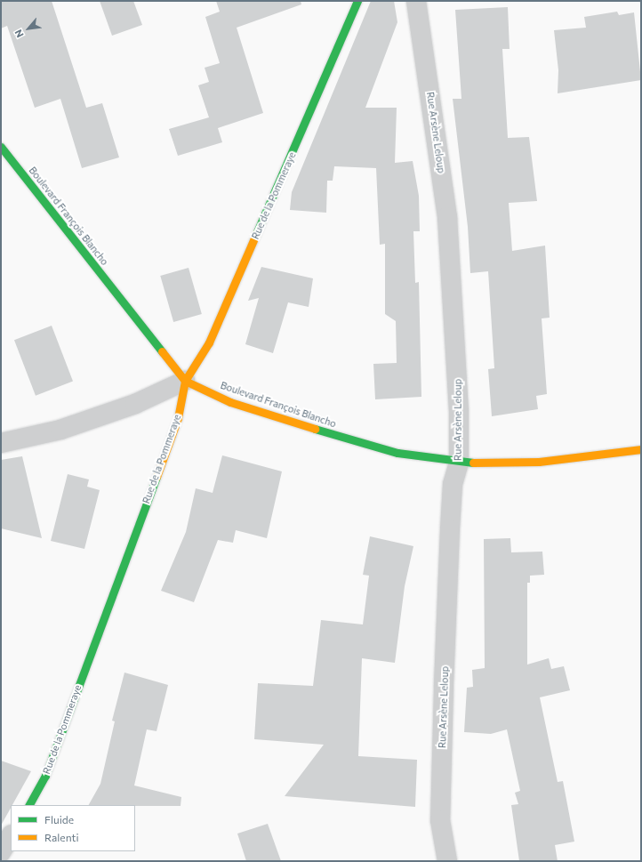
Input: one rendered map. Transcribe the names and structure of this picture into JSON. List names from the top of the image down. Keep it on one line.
{"streets":{"street":["Rue Arsène Leloup","Rue de la Pommeraye","Boulevard François Blancho"]},"crossings":[["Rue Arsène Leloup","Boulevard François Blancho"],["Rue de la Pommeraye","Boulevard François Blancho"]],"legend":["Fluide","Ralenti"],"north":"bottom left"}
